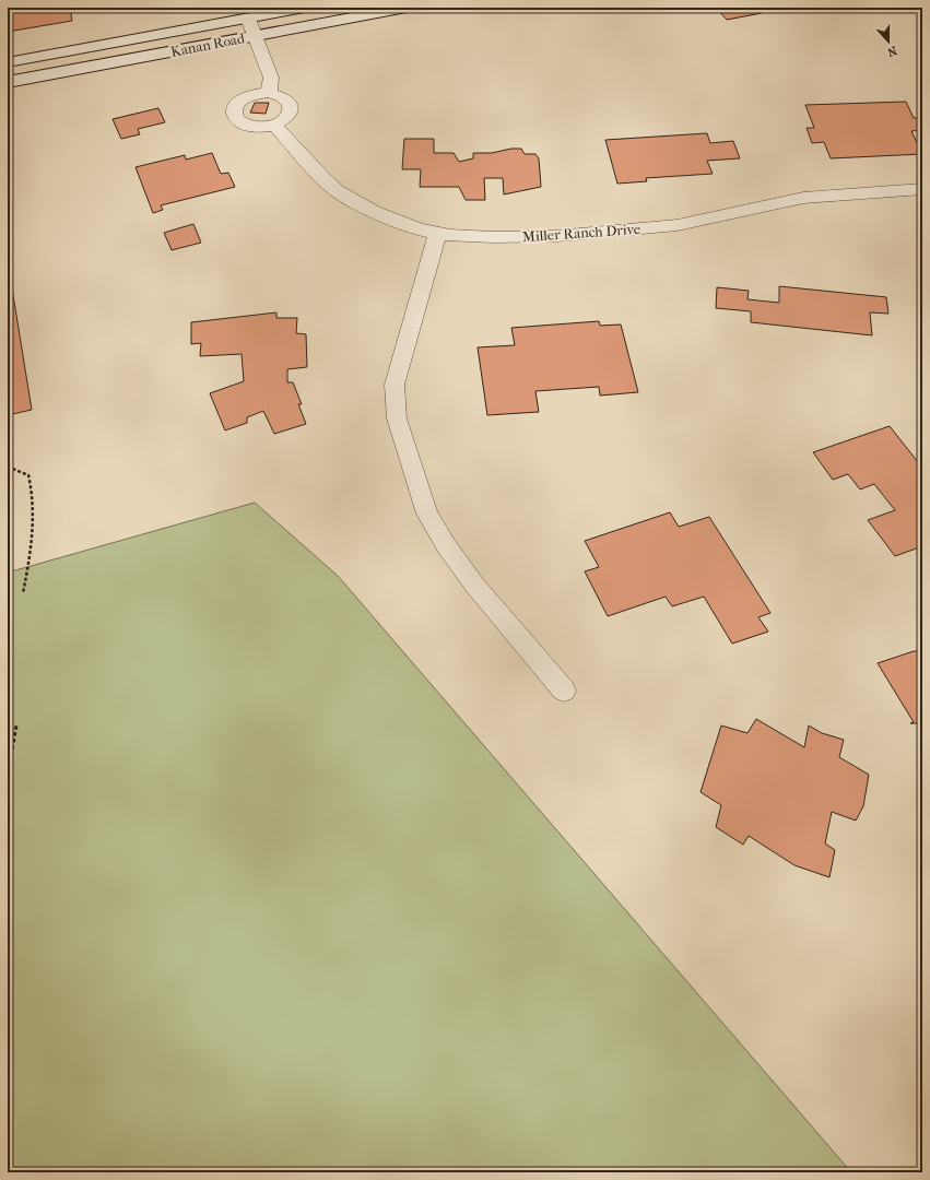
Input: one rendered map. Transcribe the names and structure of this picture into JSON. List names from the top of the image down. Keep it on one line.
{"streets":{"main road":["Kanan Road"],"street":["Miller Ranch Drive"]},"north":"bottom"}
